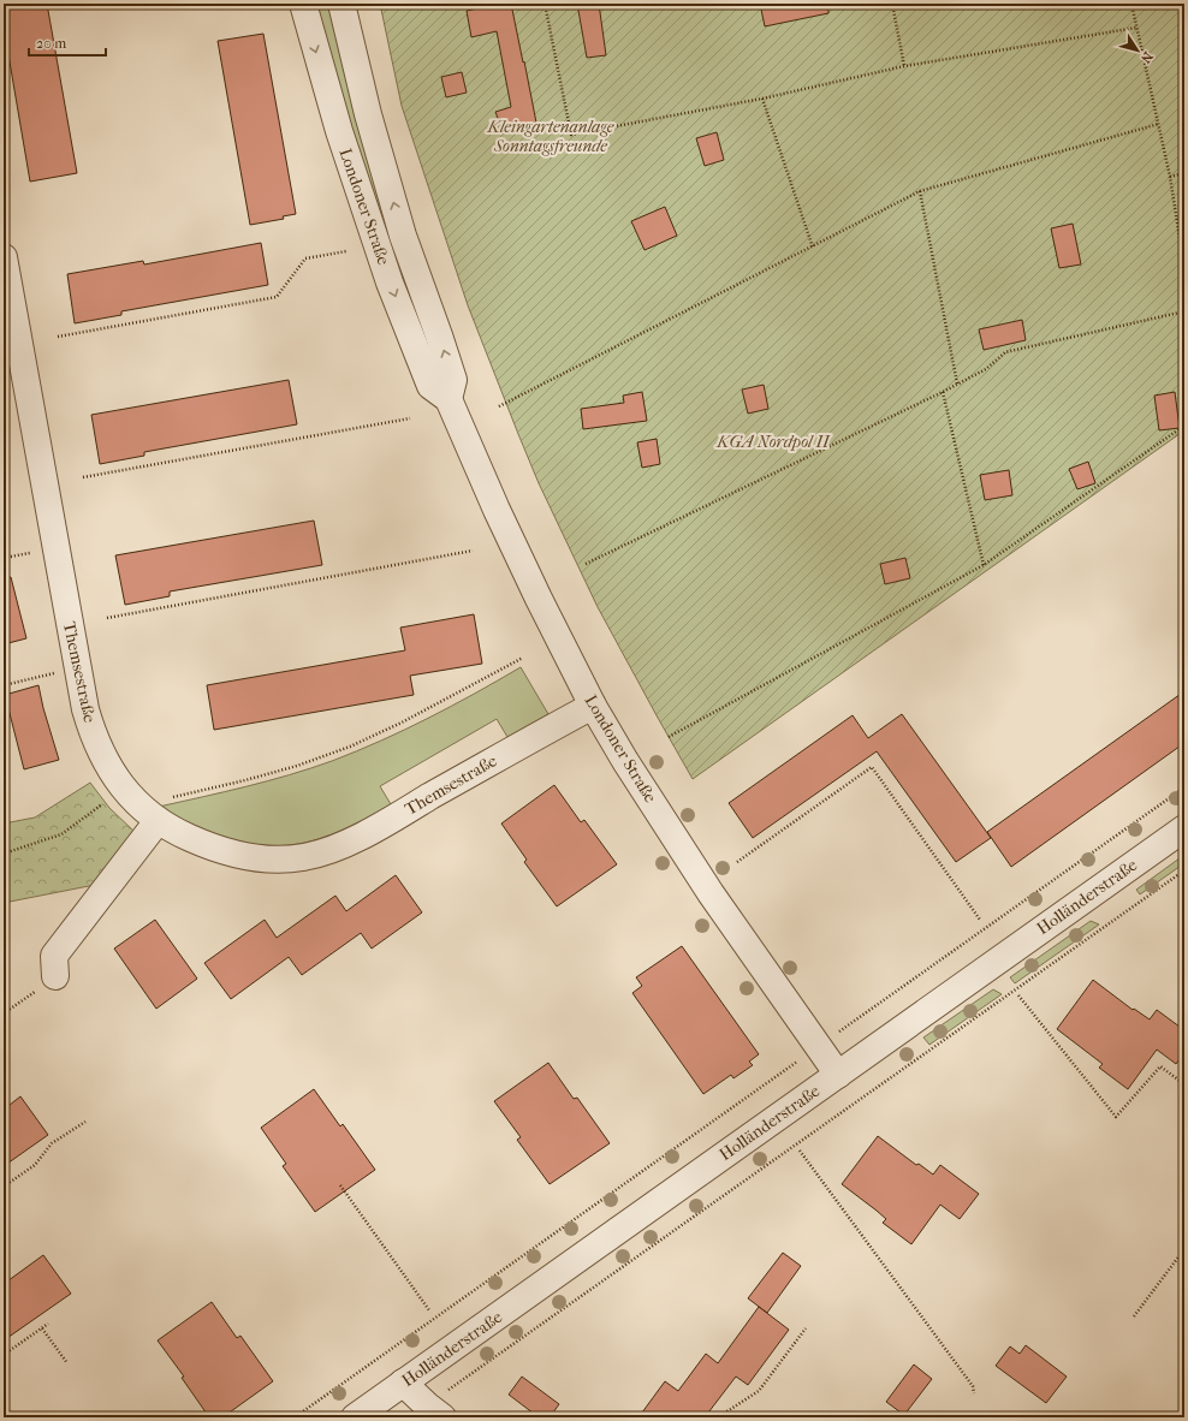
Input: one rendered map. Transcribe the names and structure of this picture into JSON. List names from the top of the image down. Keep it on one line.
{"streets":{"street":["Londoner Straße","Themsestraße","Holländerstraße"]},"crossings":[["Londoner Straße","Themsestraße"],["Londoner Straße","Holländerstraße"]],"parks":["Kleingartenanlage Sonntagsfreunde","KGA Nordpol II"],"scale_bar":"20 m","north":"bottom right"}
